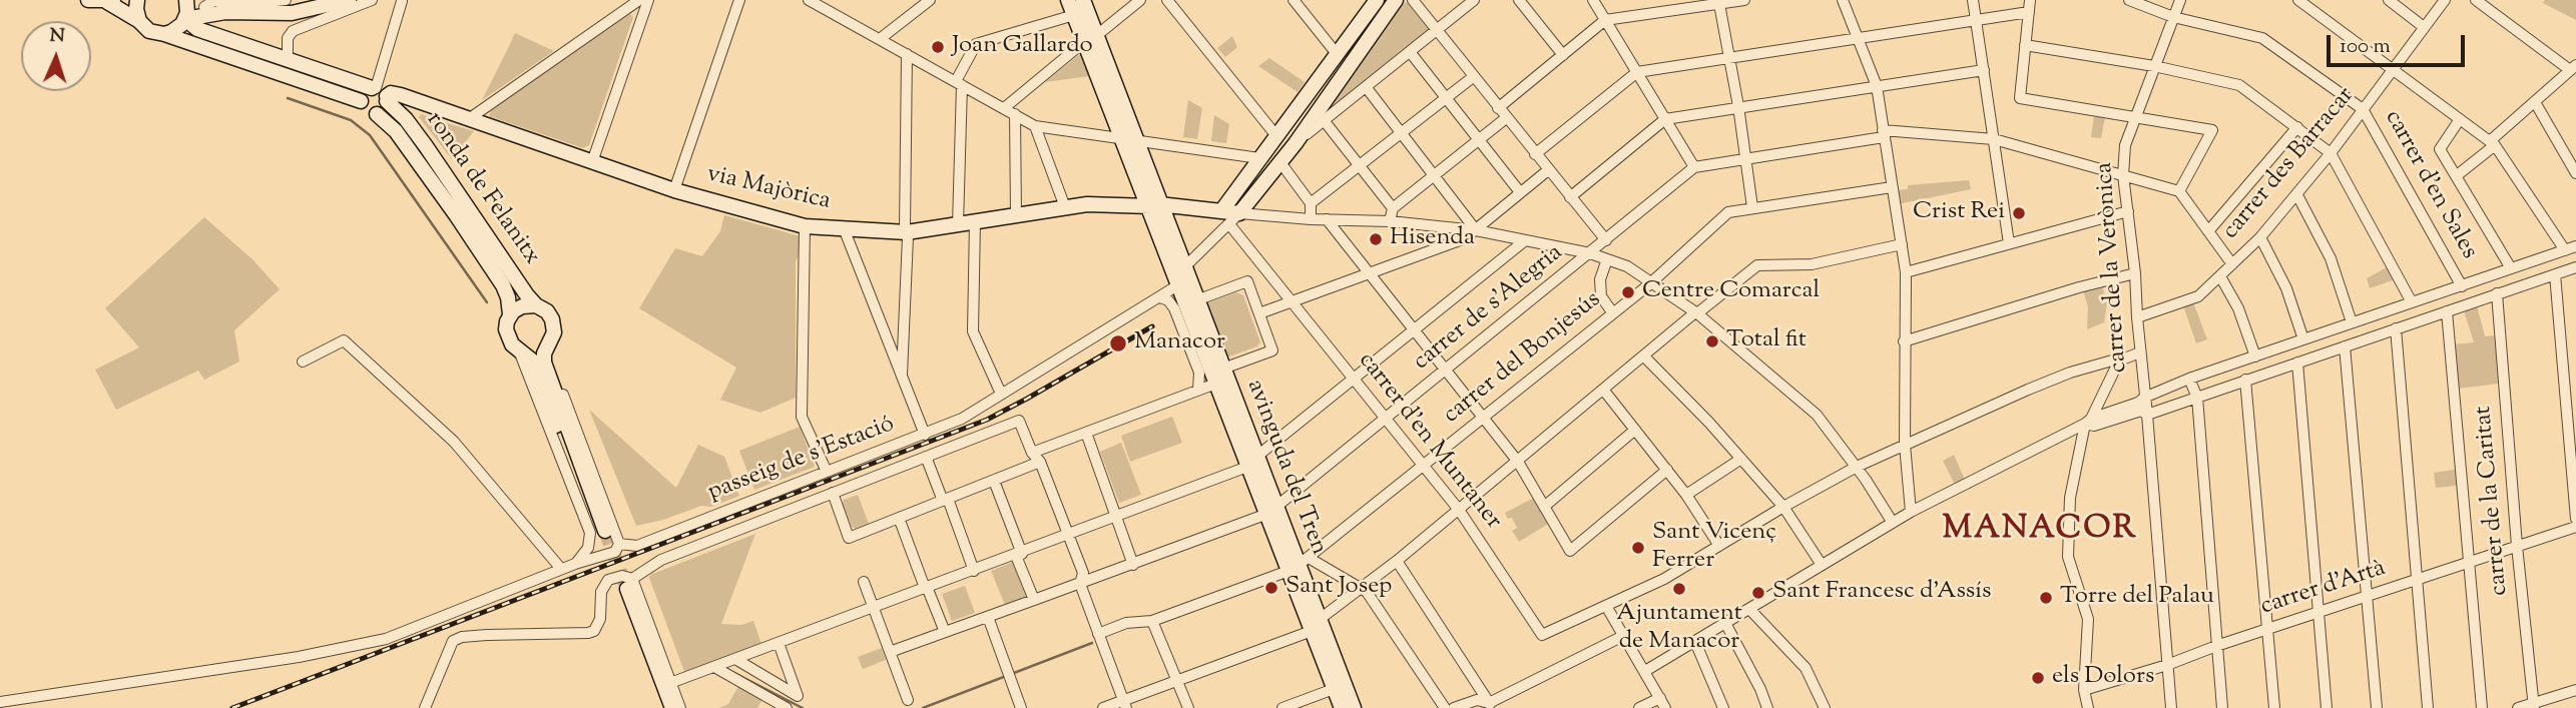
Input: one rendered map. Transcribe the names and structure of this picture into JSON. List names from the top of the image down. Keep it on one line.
{"streets":{"main road":["ronda de Felanitx","via Majòrica","avinguda del Tren"],"street":["carrer des Barracar","carrer d'en Sales","carrer de la Verònica","carrer de s'Alegria","carrer del Bonjesús","carrer d'en Muntaner","passeig de s'Estació","carrer de la Caritat","carrer d'Artà"]},"crossings":[["carrer des Barracar","carrer d'en Sales"],["carrer des Barracar","carrer de la Verònica"],["carrer d'en Sales","carrer de la Verònica"],["ronda de Felanitx","via Majòrica"],["via Majòrica","passeig de s'Estació"],["carrer de la Verònica","carrer d'Artà"],["carrer de s'Alegria","carrer d'en Muntaner"],["carrer de s'Alegria","avinguda del Tren"],["carrer del Bonjesús","carrer d'en Muntaner"],["carrer del Bonjesús","avinguda del Tren"],["carrer d'en Muntaner","passeig de s'Estació"],["passeig de s'Estació","avinguda del Tren"],["carrer de la Caritat","carrer d'Artà"]],"districts":["MANACOR"],"places":["Joan Gallardo","Crist Rei","Hisenda","Centre Comarcal","Total fit","Manacor","Sant Vicenç Ferrer","Sant Josep","Ajuntament de Manacor","Sant Francesc d'Assís","Torre del Palau","els Dolors"],"scale_bar":"100 m","north":"top"}
